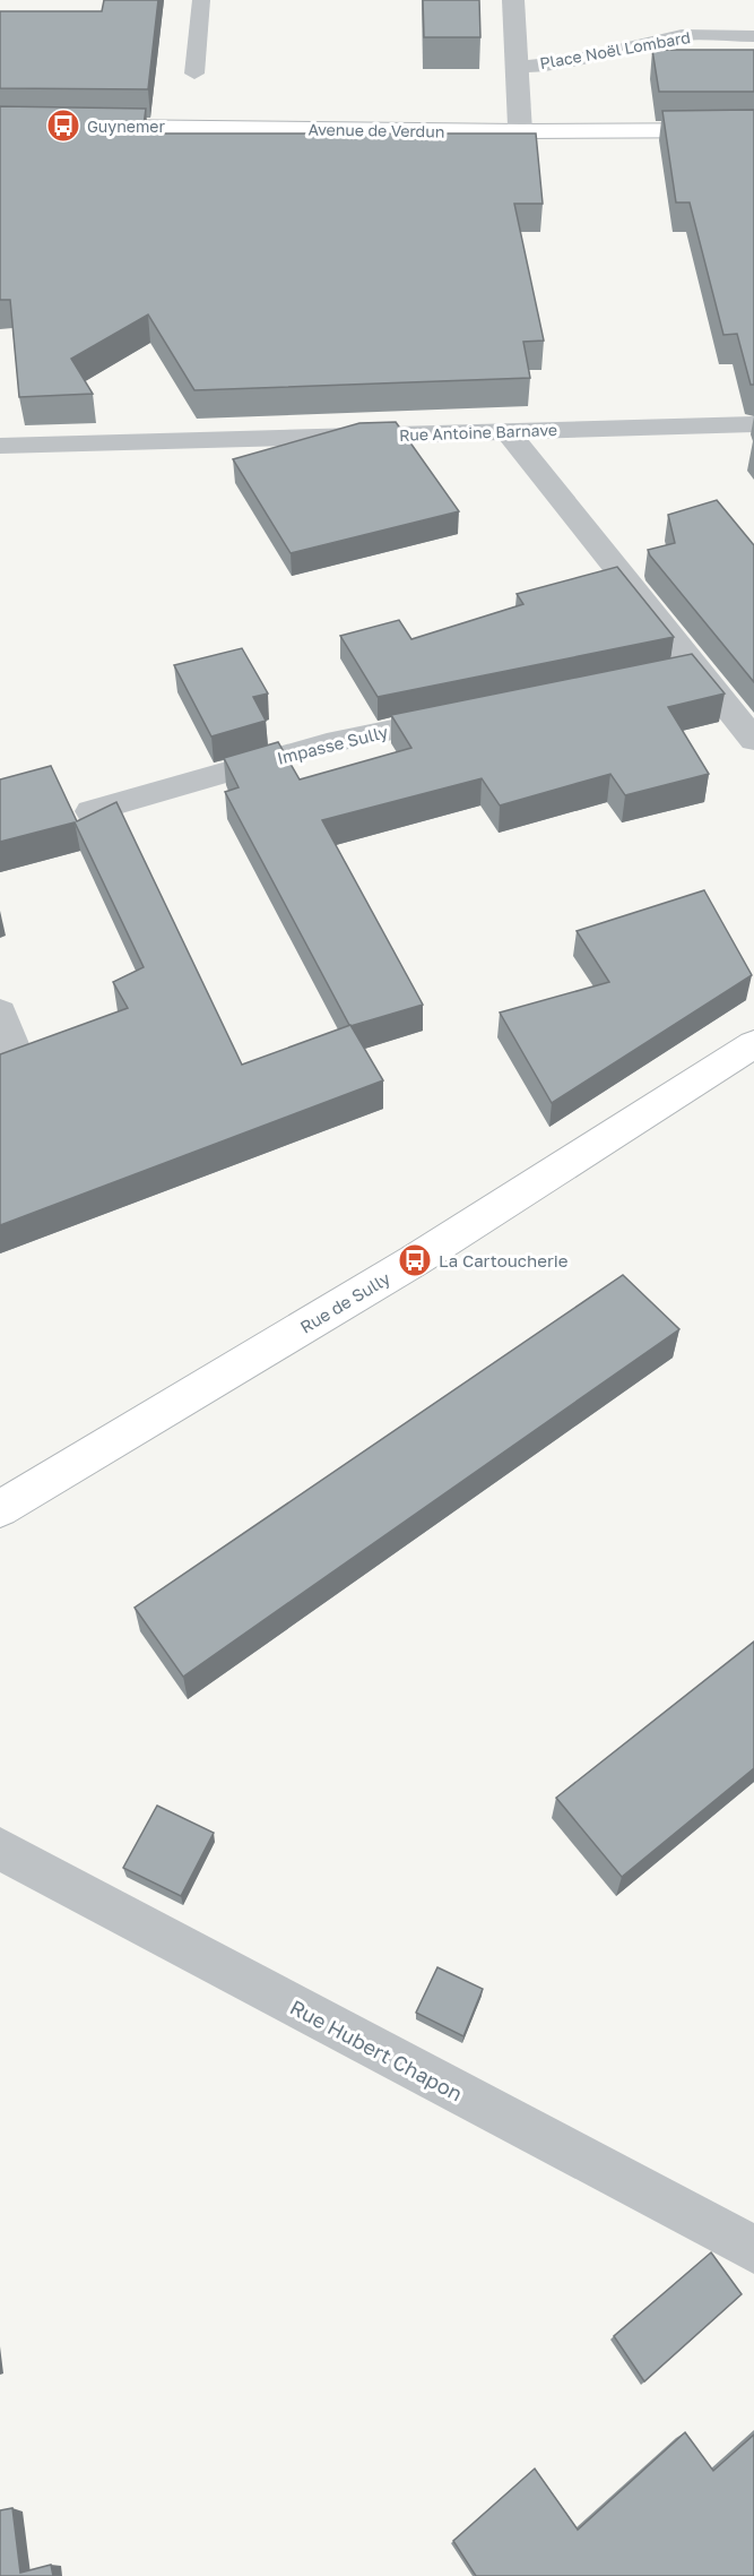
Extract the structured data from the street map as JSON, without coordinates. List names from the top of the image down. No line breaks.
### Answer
{"streets":{"main road":["Avenue de Verdun","Rue de Sully"],"street":["Rue Antoine Barnave","Impasse Sully","Rue Hubert Chapon"],"lane":["Place Noël Lombard"]},"places":{"bus stop":["Guynemer","La Cartoucherie"]}}
